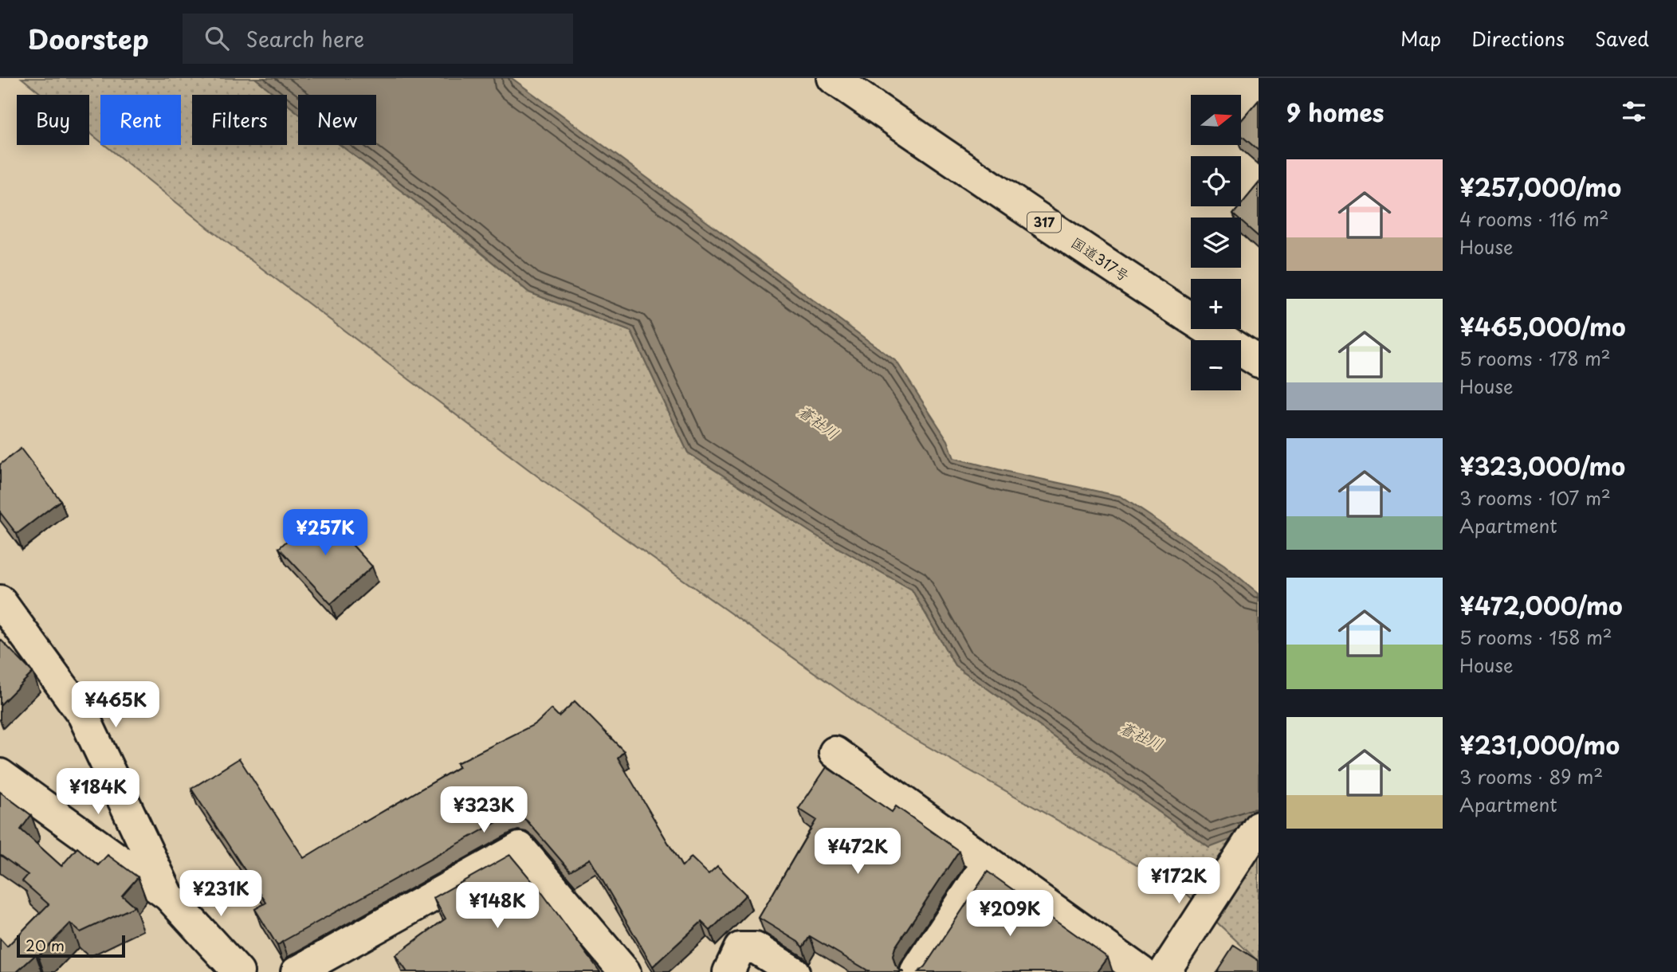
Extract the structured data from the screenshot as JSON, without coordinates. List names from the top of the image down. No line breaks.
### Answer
{"streets":{"main road":["317","国道317号"]},"water":["蒼社川"],"scale_bar":"20 m","north":"right","page":{"header":"Doorstep","search":"Search here","nav":["Map","Directions","Saved"],"heading":"9 homes","map_buttons":["+","−"],"chip":["Buy","Rent","Filters","New"],"list":[{"name":"¥257,000/mo","note":"4 rooms · 116 m² · House"},{"name":"¥465,000/mo","note":"5 rooms · 178 m² · House"},{"name":"¥323,000/mo","note":"3 rooms · 107 m² · Apartment"},{"name":"¥472,000/mo","note":"5 rooms · 158 m² · House"},{"name":"¥231,000/mo","note":"3 rooms · 89 m² · Apartment"}],"price":["¥257K","¥465K","¥184K","¥323K","¥472K","¥172K","¥231K","¥148K","¥209K"],"scale":"20 m"}}
